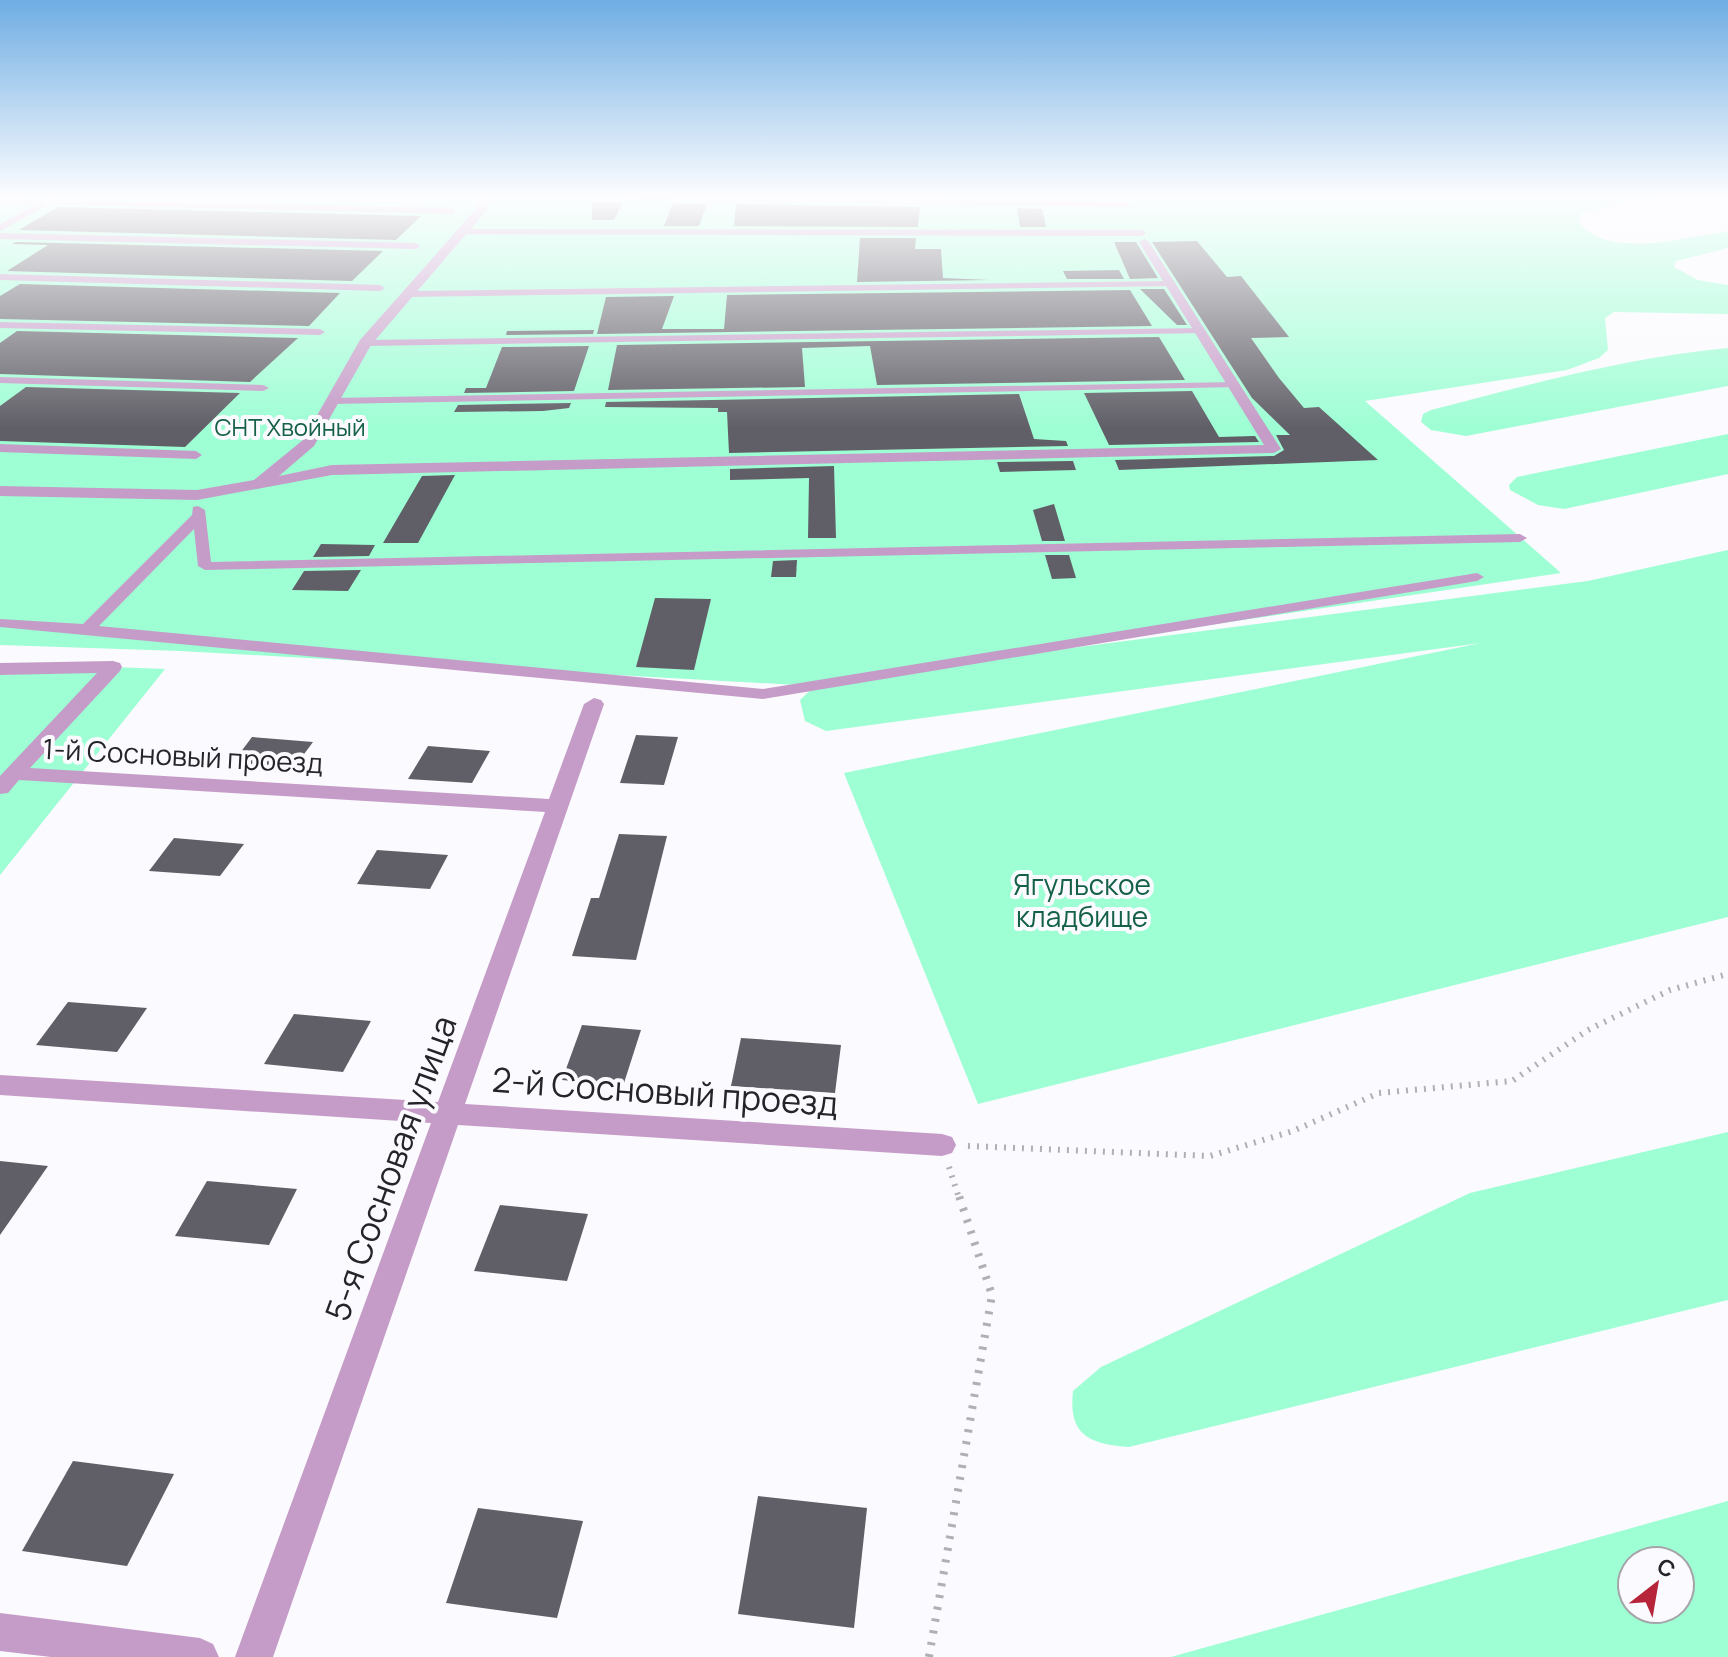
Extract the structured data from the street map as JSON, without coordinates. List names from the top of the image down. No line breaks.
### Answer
{"streets":{"street":["1-й Сосновый проезд","2-й Сосновый проезд","5-я Сосновая улица"]},"crossings":[["1-й Сосновый проезд","5-я Сосновая улица"],["2-й Сосновый проезд","5-я Сосновая улица"]],"parks":["СНТ Хвойный","Ягульское кладбище"],"north":"top right"}
